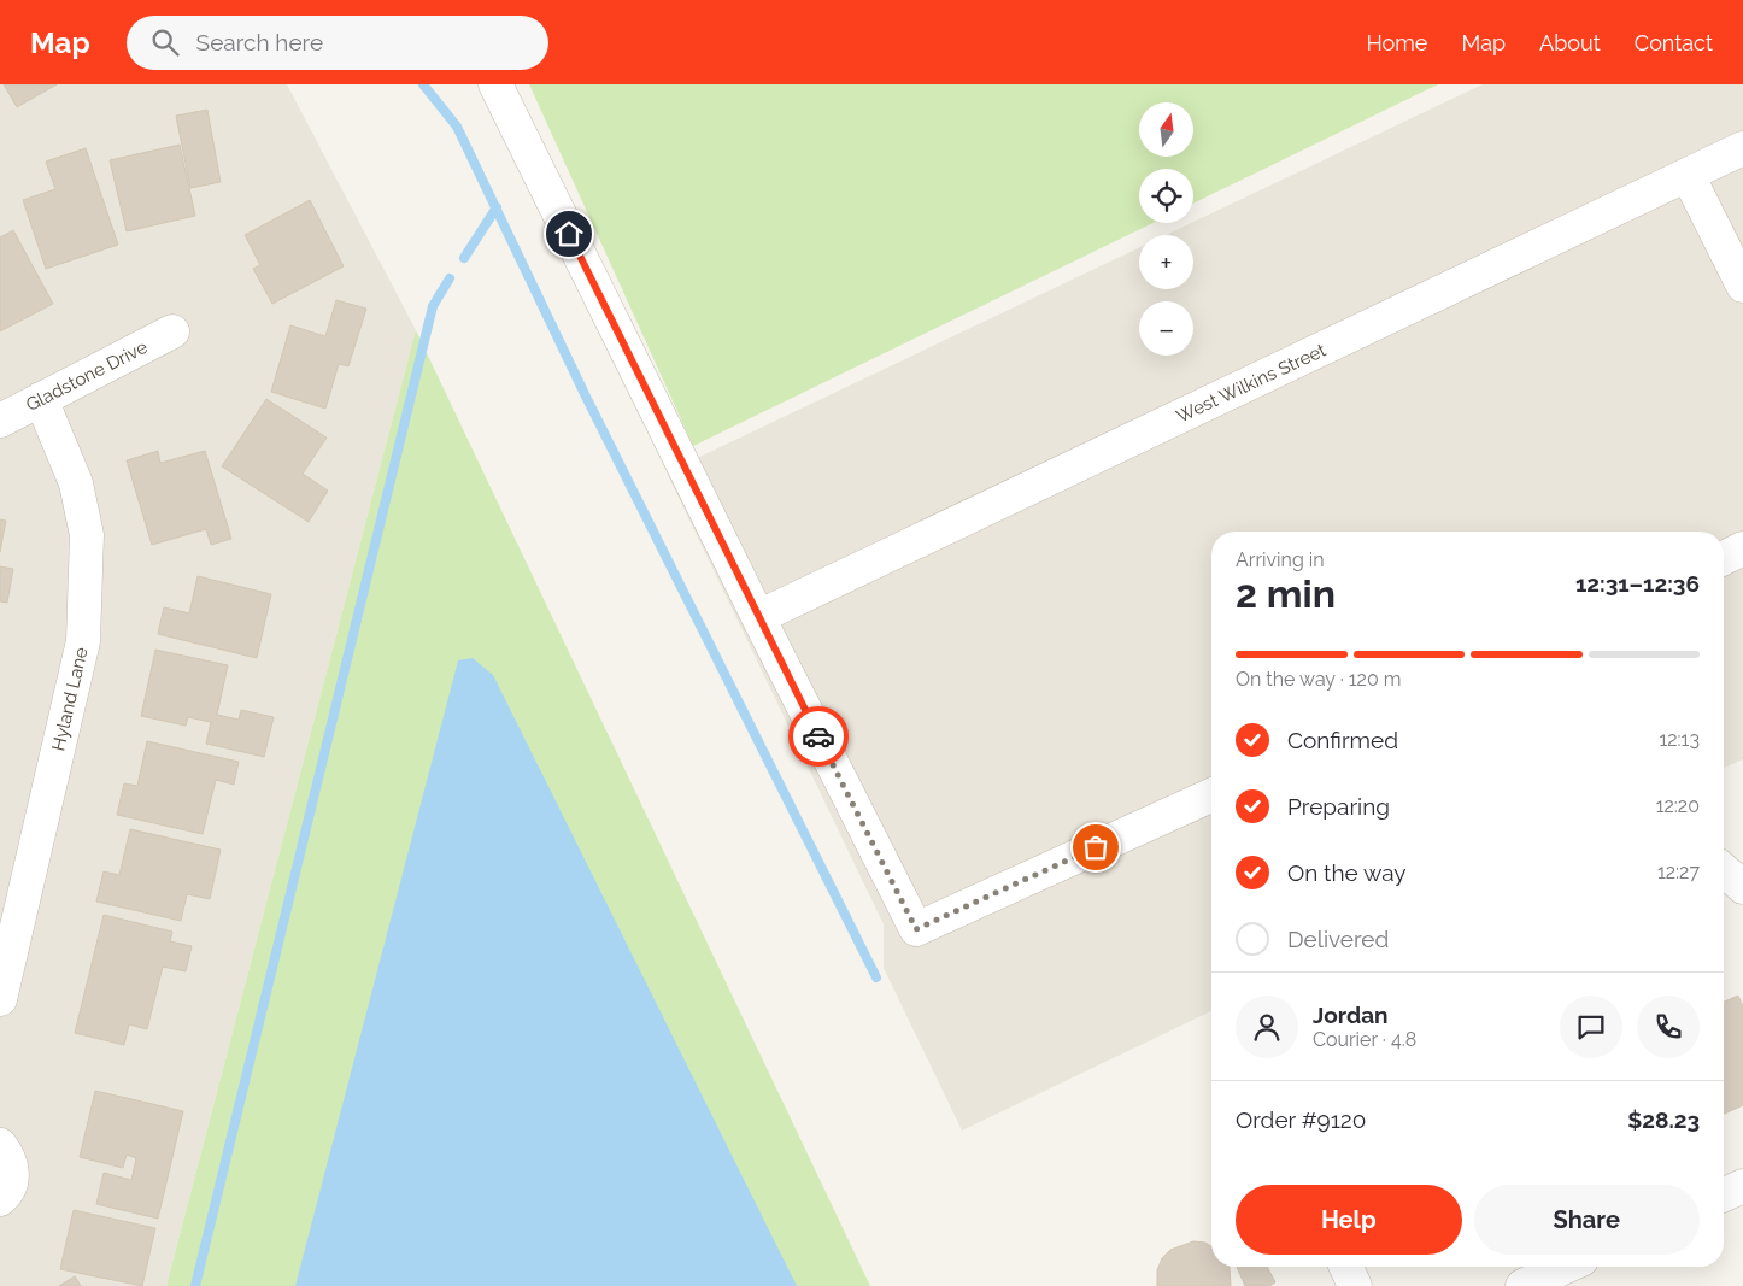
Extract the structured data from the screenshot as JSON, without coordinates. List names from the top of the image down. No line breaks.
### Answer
{"streets":{"street":["Gladstone Drive","West Wilkins Street","Hyland Lane"]},"crossings":[["Gladstone Drive","Hyland Lane"]],"north":"top","page":{"header":"Map","search":"Search here","nav":["Home","Map","About","Contact"],"map_buttons":["+","−"],"heading":["2 min","Arriving in","12:31–12:36"],"panel":["Jordan","Courier · 4.8","Order #9120","$28.23"],"bar":"On the way · 120 m","list":[["Confirmed","12:13"],["Preparing","12:20"],["On the way","12:27"],"Delivered"],"buttons":["Help","Share"]}}
